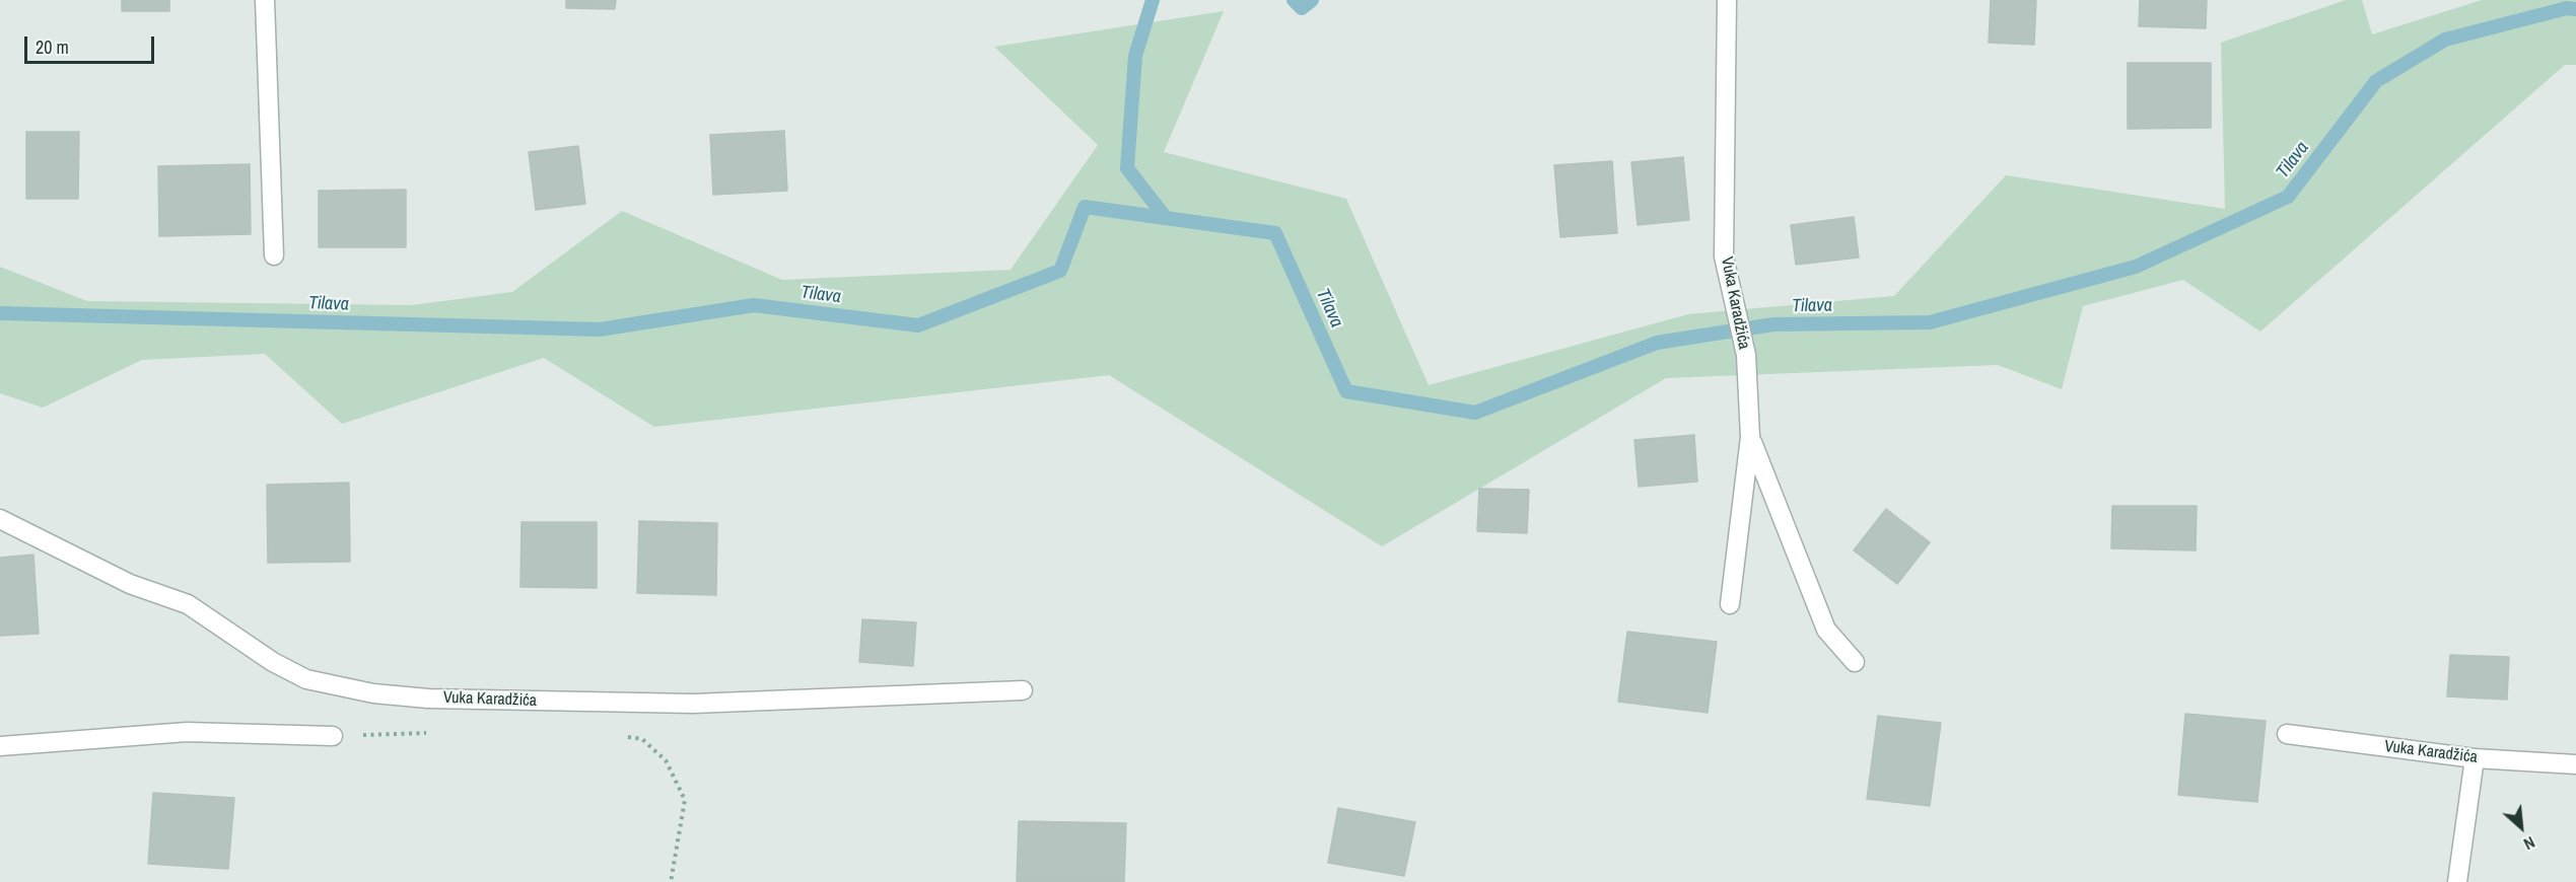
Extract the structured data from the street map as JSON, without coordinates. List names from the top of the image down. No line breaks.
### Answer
{"streets":{"street":["Vuka Karadžića"]},"water":["Tilava"],"scale_bar":"20 m","north":"bottom right"}
